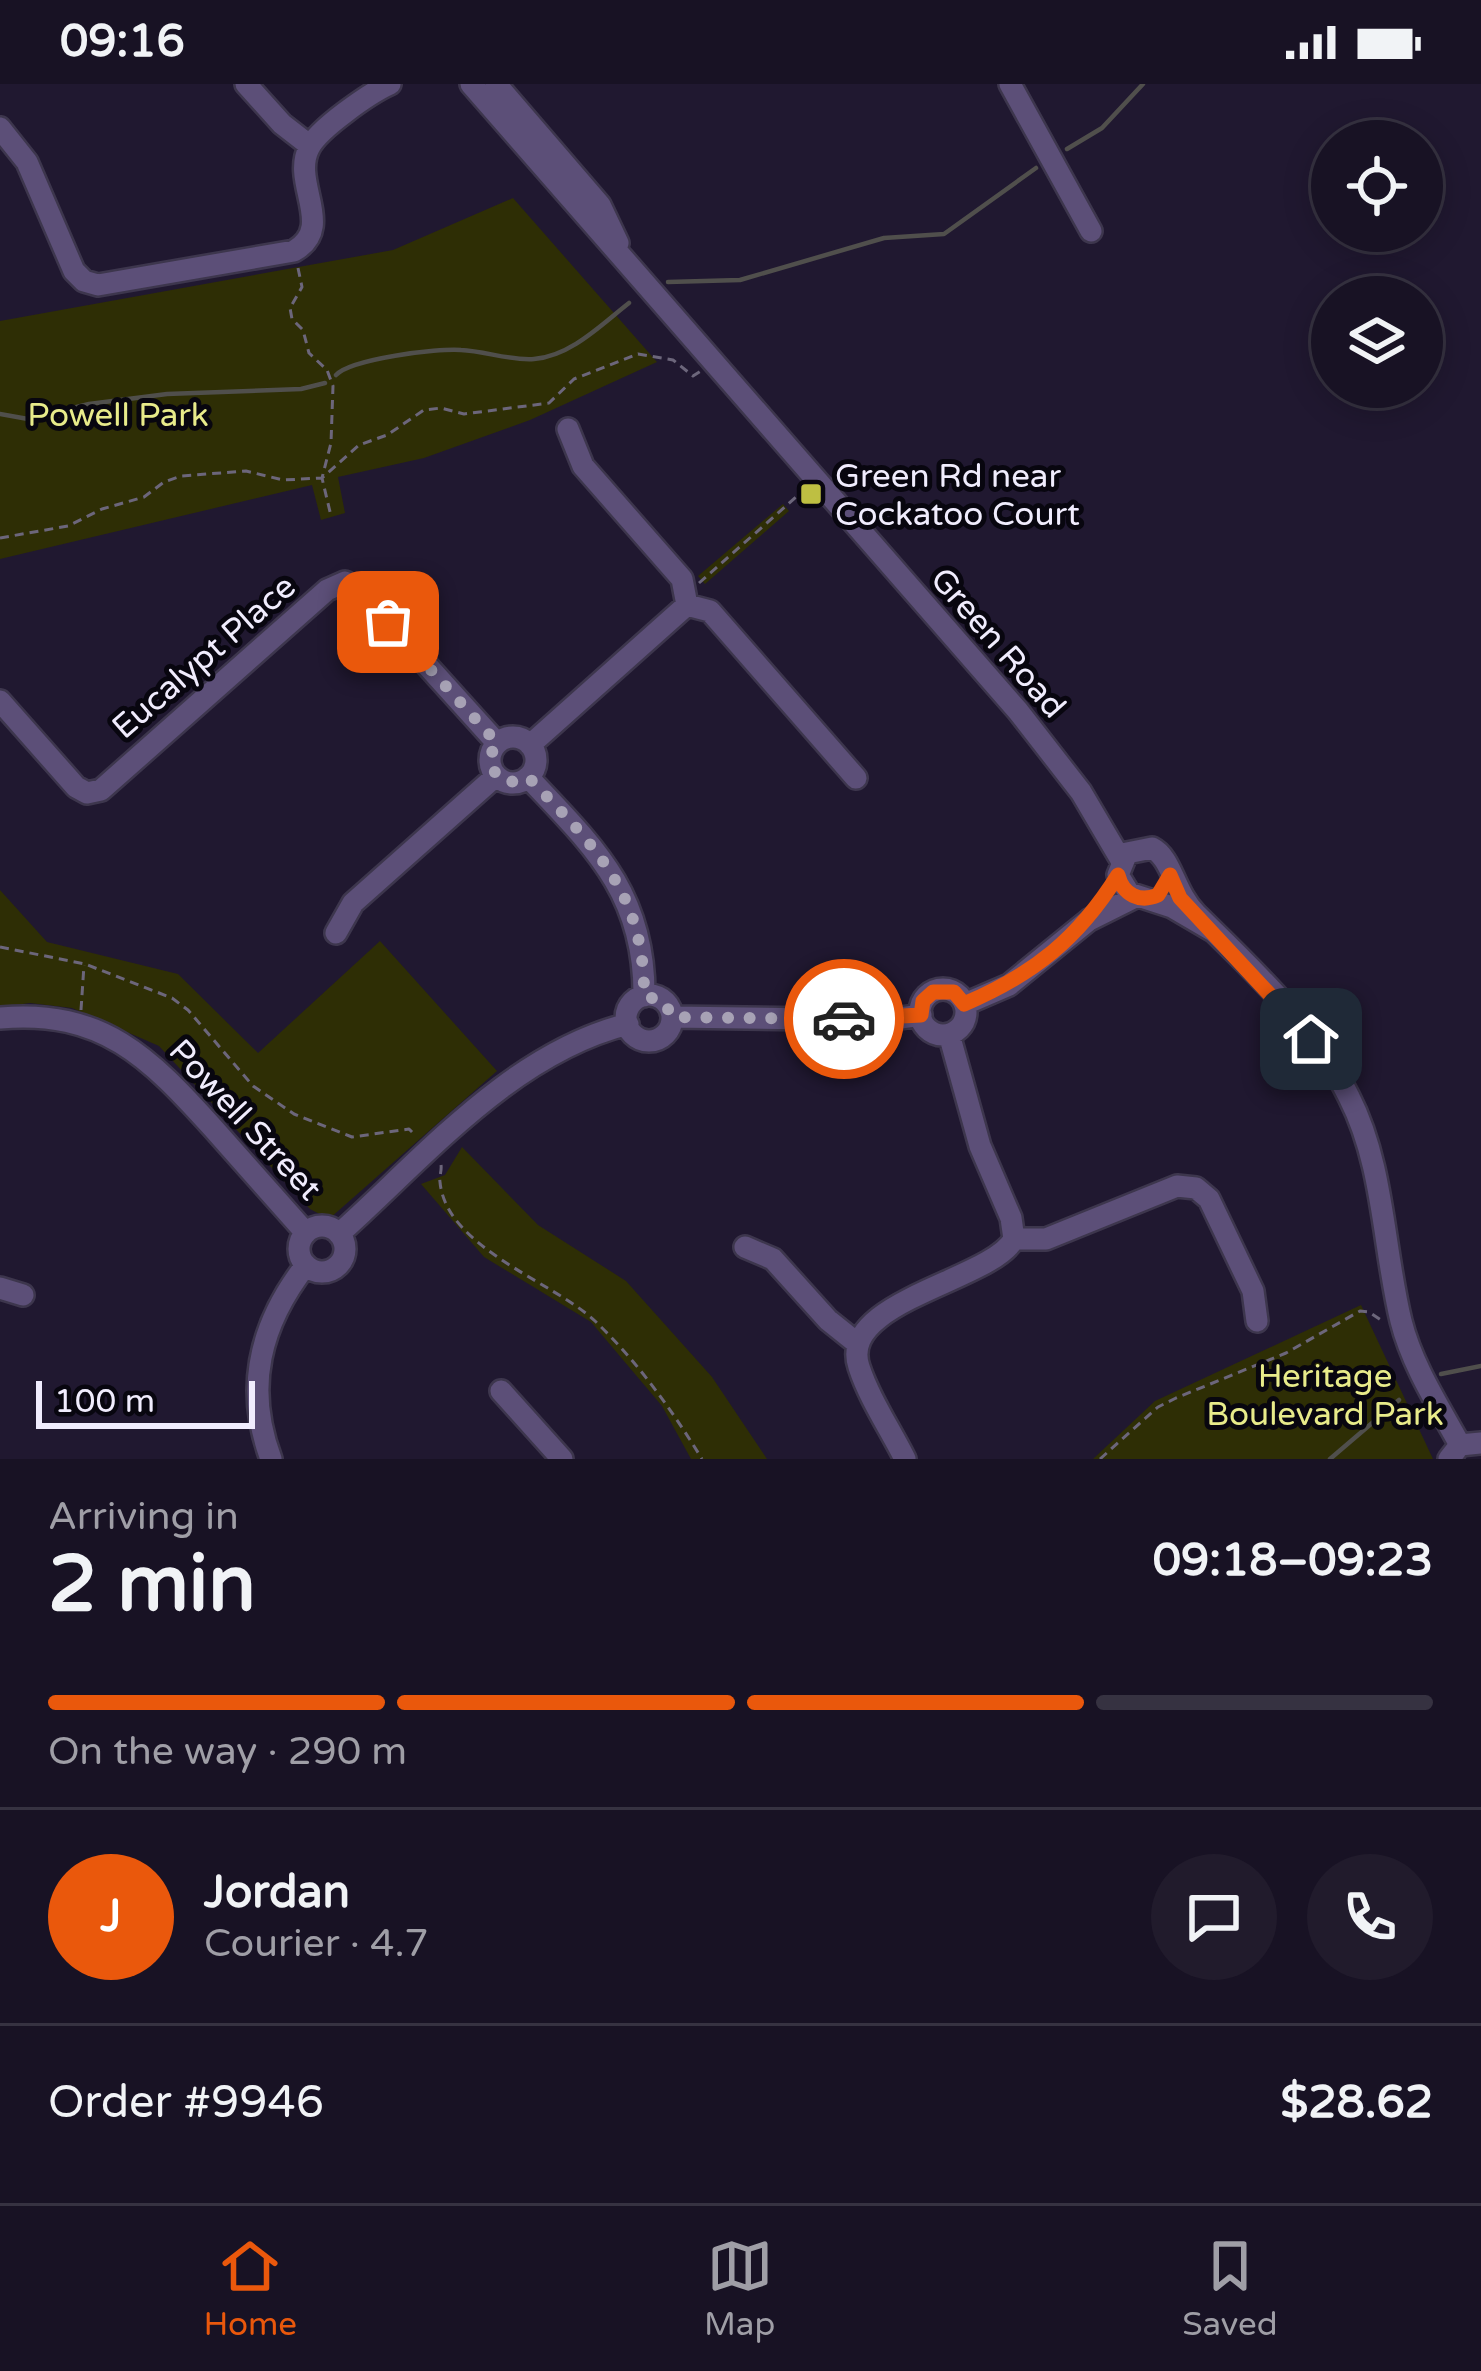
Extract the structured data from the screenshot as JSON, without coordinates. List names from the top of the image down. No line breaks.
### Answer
{"streets":{"street":["Green Road","Eucalypt Place","Powell Street"]},"parks":["Powell Park","Heritage Boulevard Park"],"places":{"transit":["Green Rd near Cockatoo Court"]},"scale_bar":"100 m","page":{"status":"09:16","scale":"100 m","heading":["2 min","Arriving in","09:18–09:23"],"panel":["Jordan","Courier · 4.7","Order #9946","$28.62"],"bar":"On the way · 290 m","round":"J","tabs":["Home","Map","Saved"]}}
